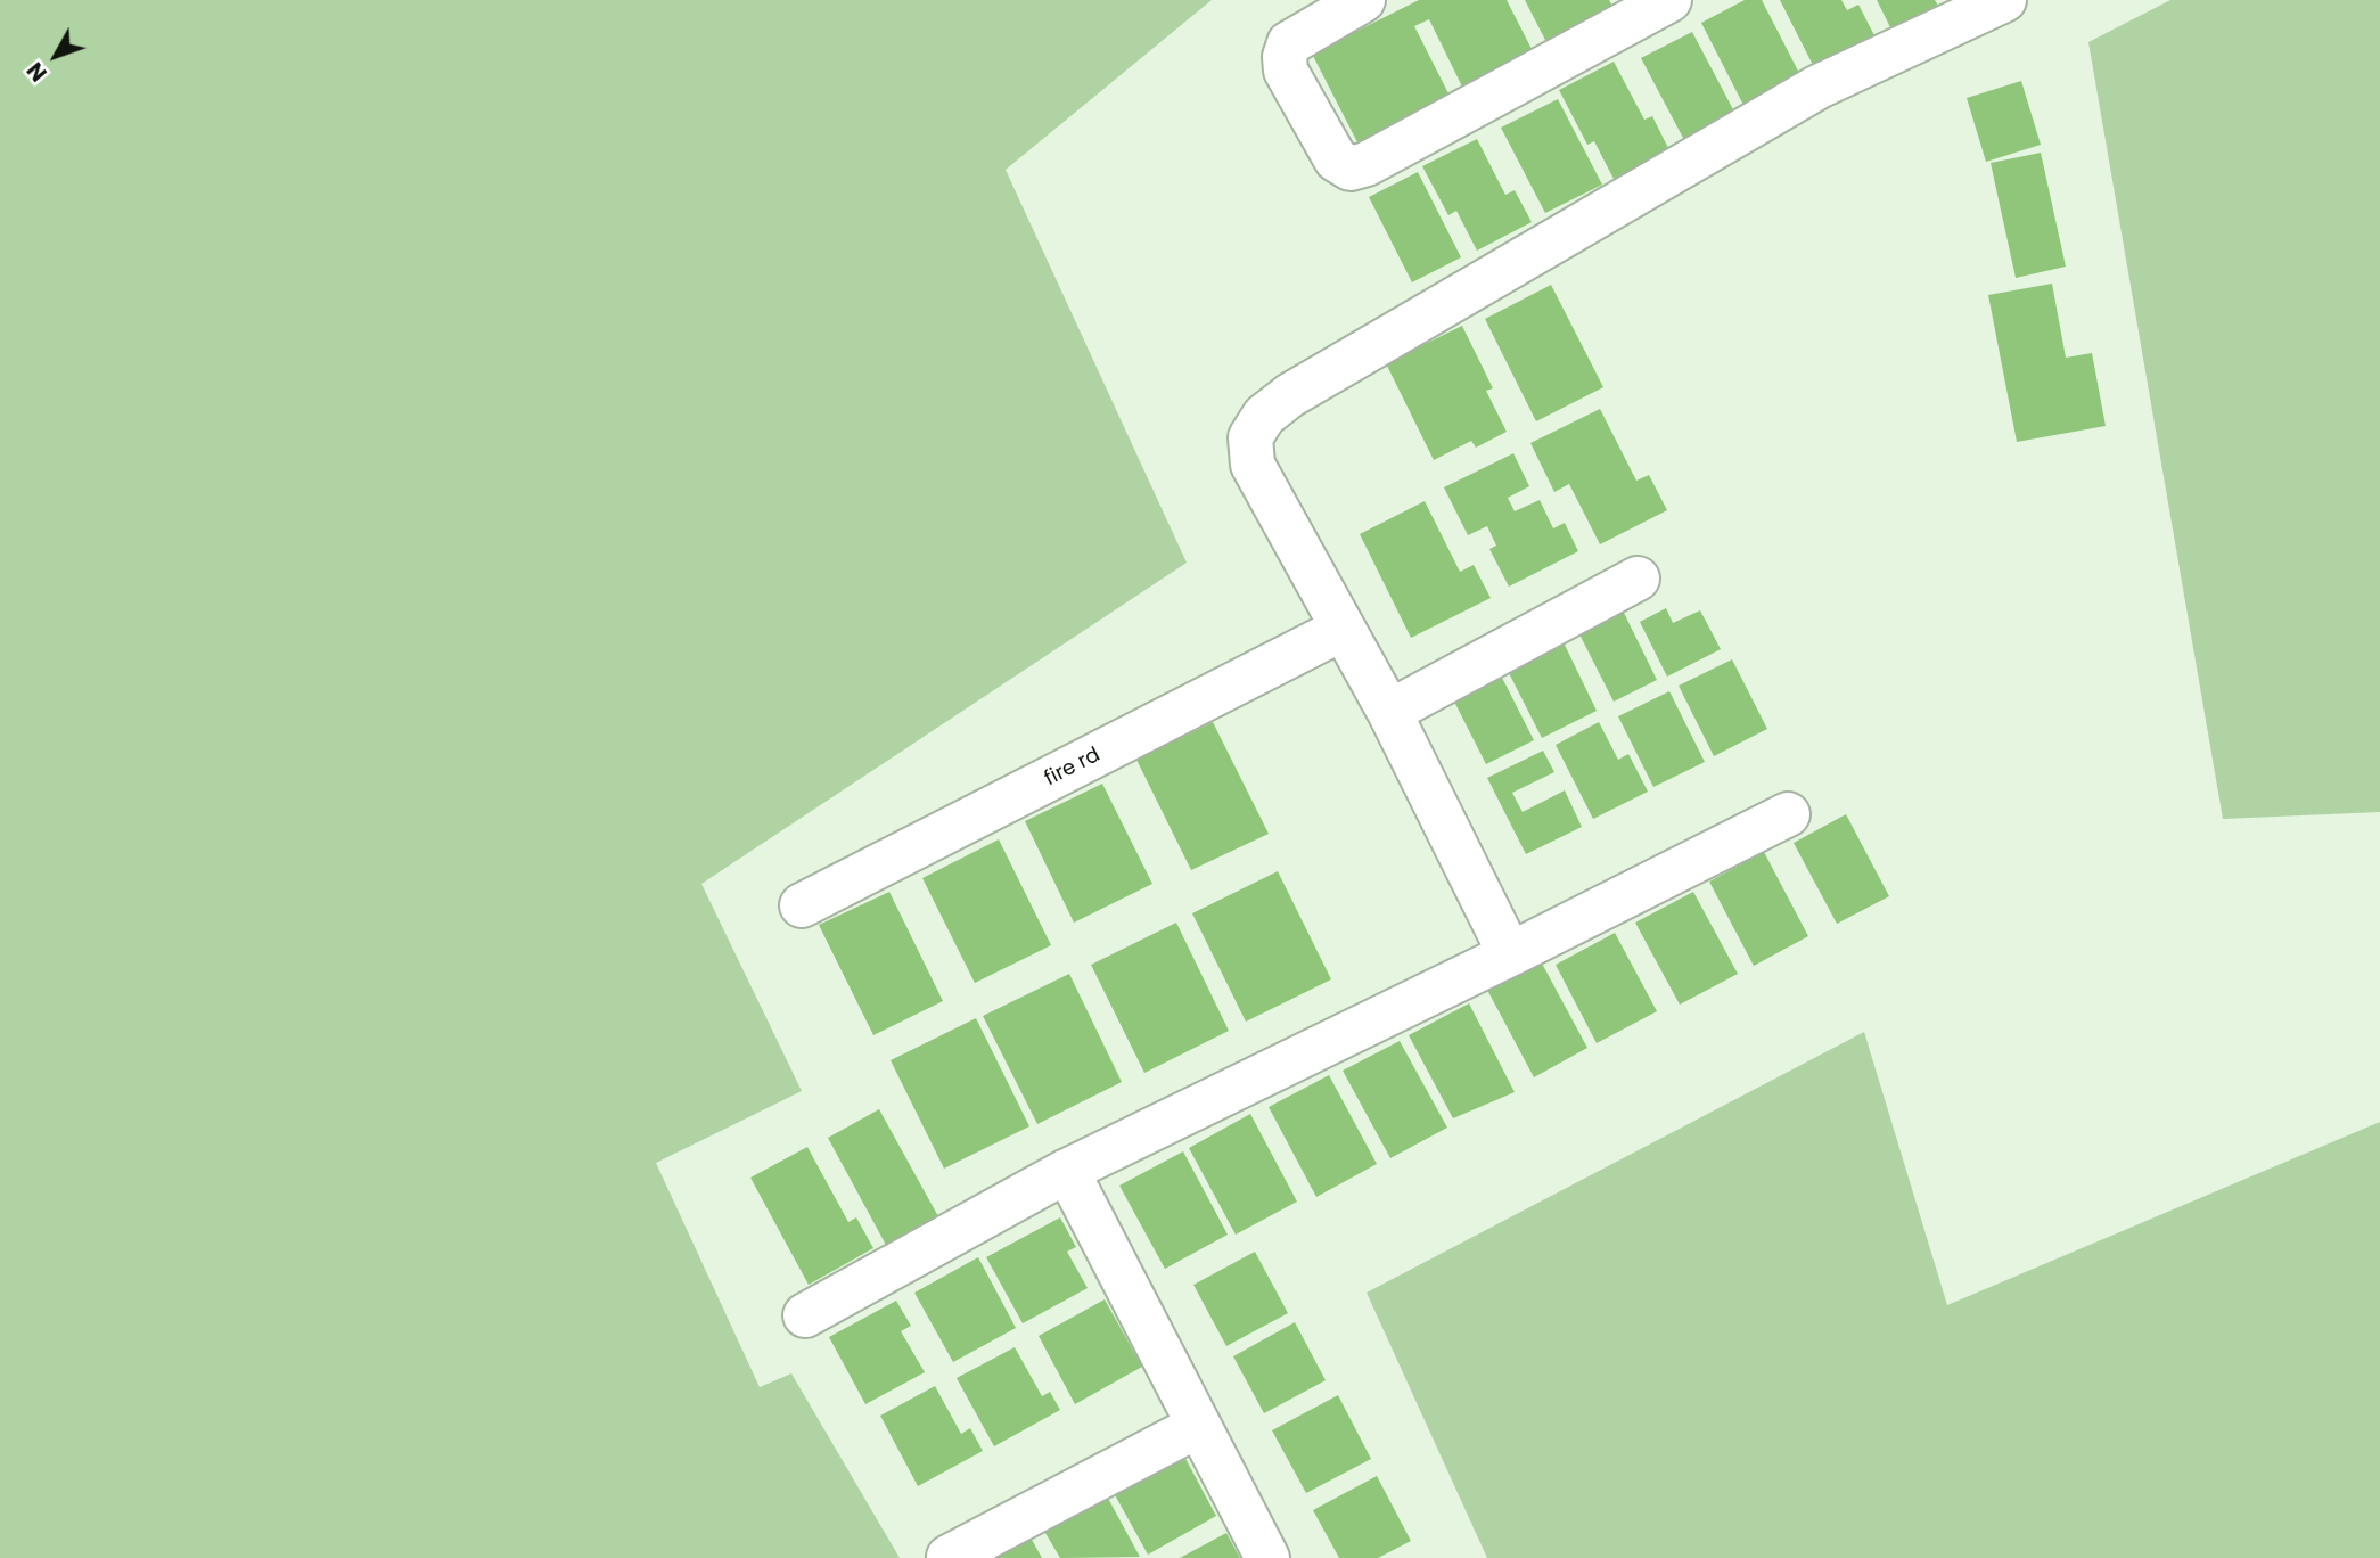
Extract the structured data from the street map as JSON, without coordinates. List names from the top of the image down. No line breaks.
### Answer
{"streets":{"street":["fire rd"]},"north":"bottom left"}
